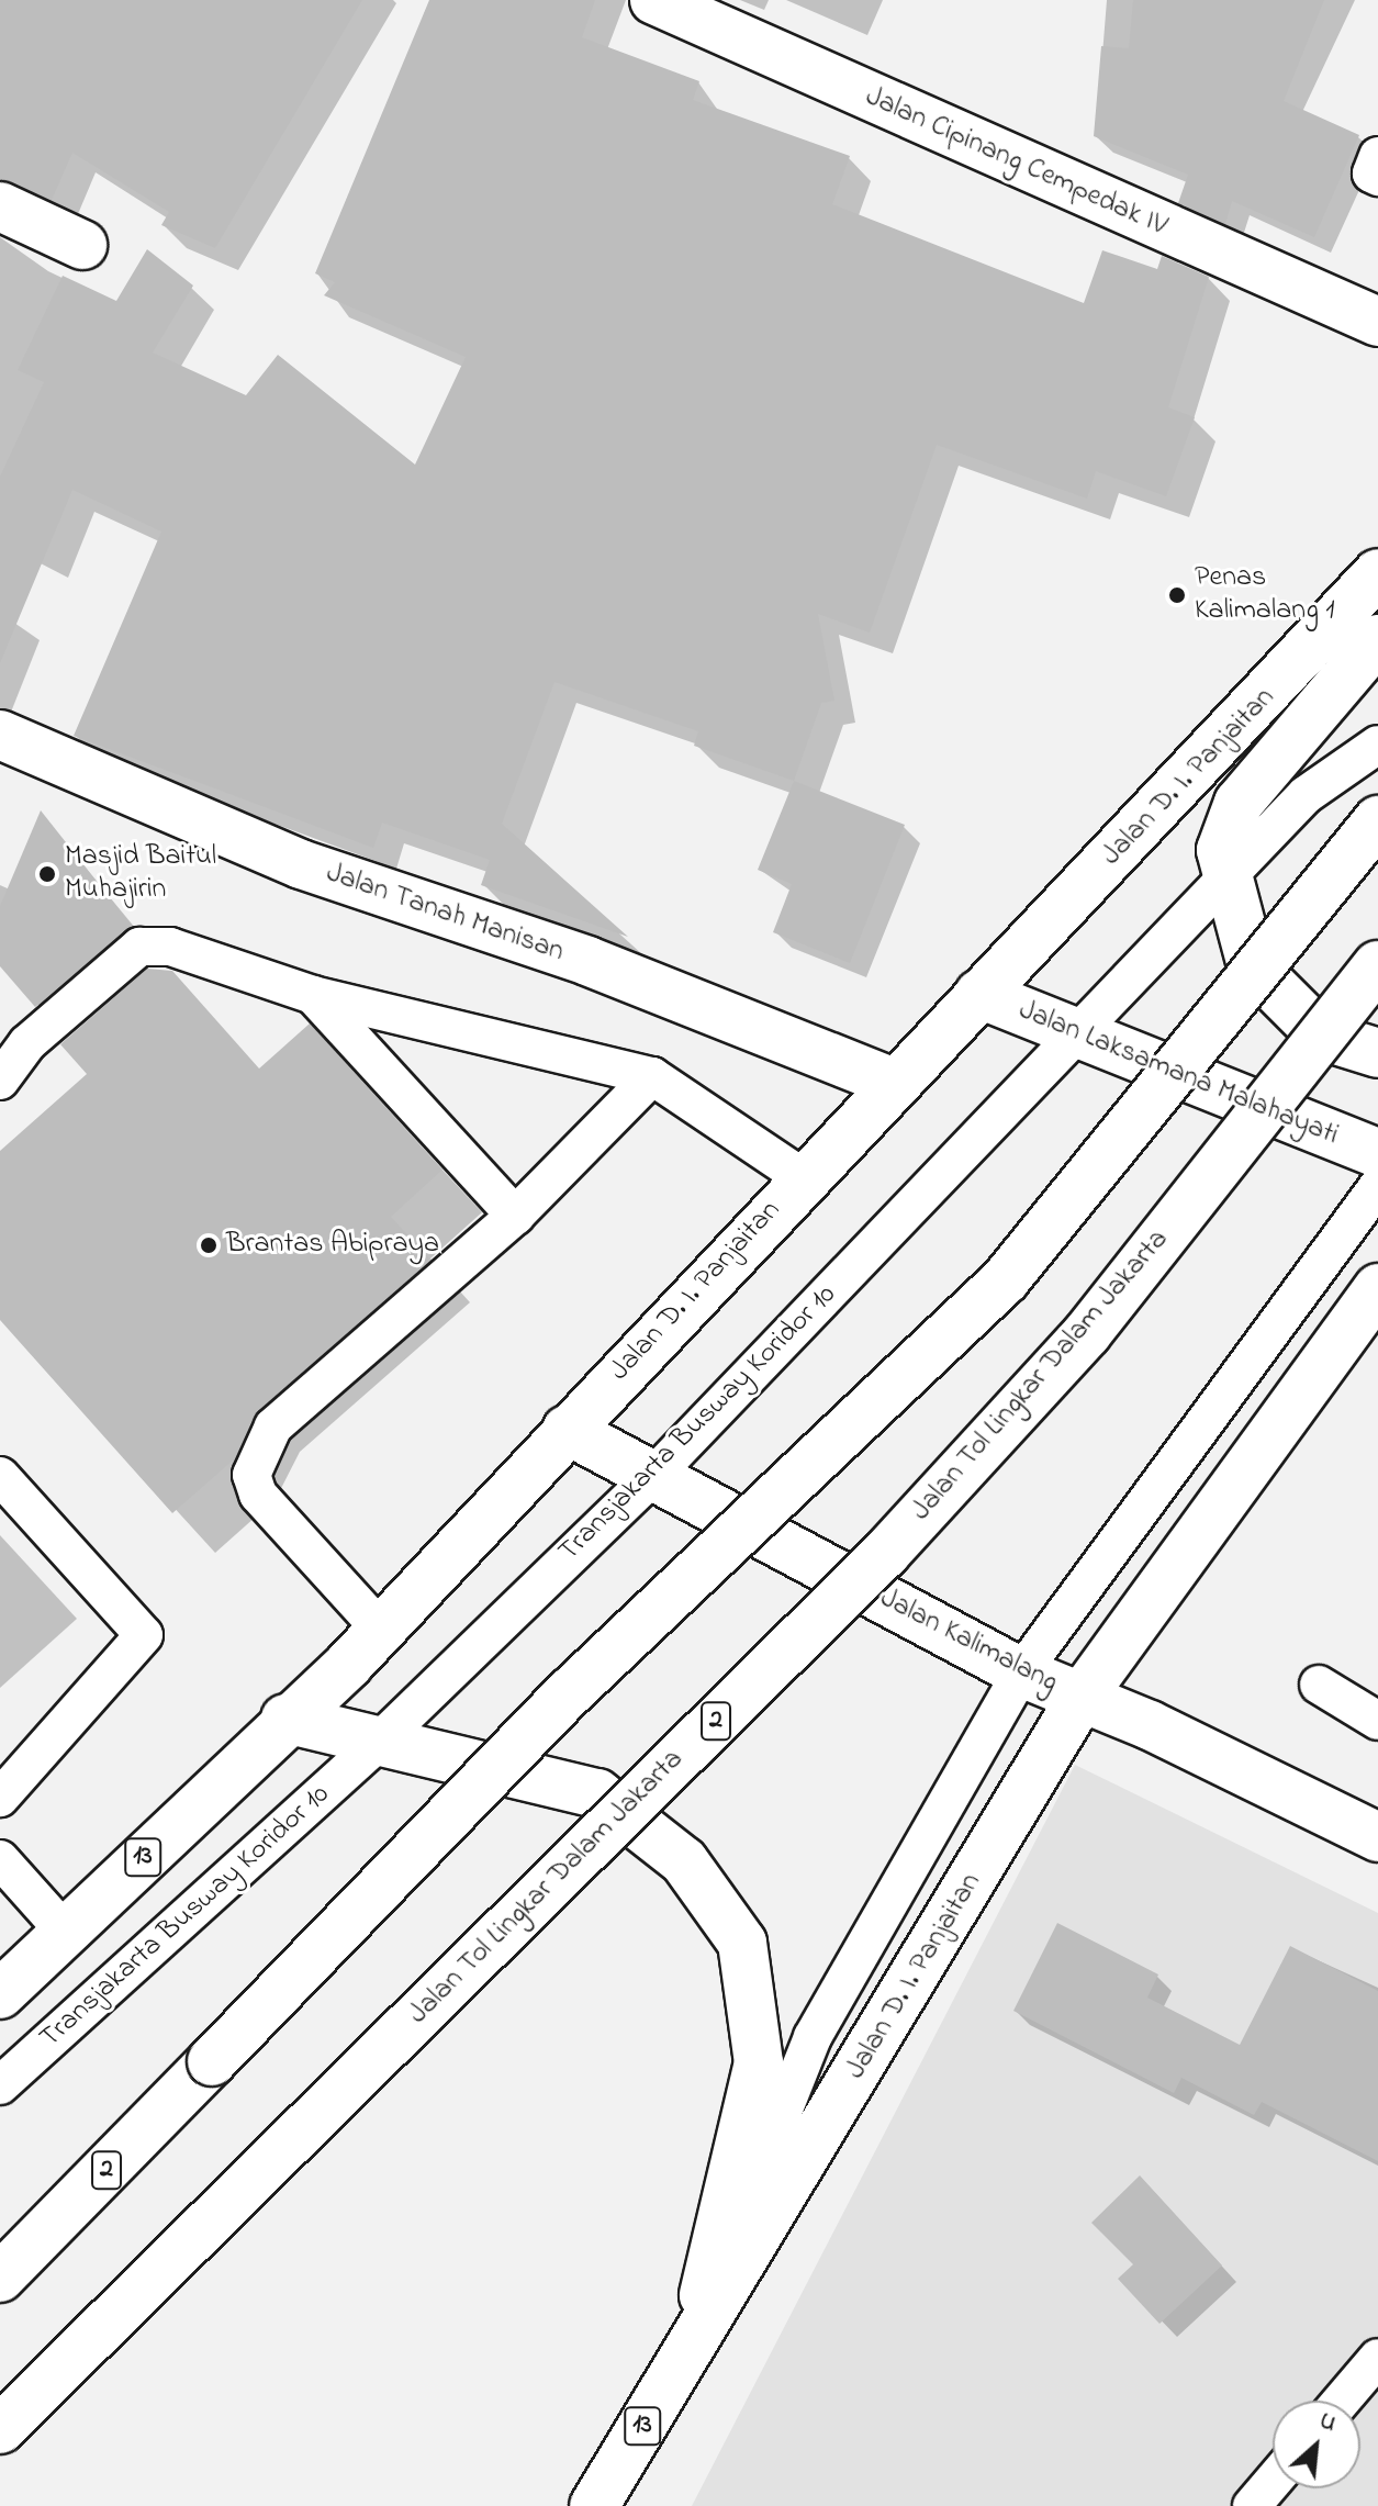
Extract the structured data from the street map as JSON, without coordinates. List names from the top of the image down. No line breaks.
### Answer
{"streets":{"main road":["Jalan Cipinang Cempedak IV","Jalan D. I. Panjaitan","Jalan Tanah Manisan","Jalan Laksamana Malahayati","Jalan Tol Lingkar Dalam Jakarta","Jalan Kalimalang","2","13"],"lane":["Transjakarta Busway Koridor 10"]},"crossings":[["Jalan D. I. Panjaitan","Jalan Tanah Manisan"],["Jalan D. I. Panjaitan","Jalan Laksamana Malahayati"],["Jalan D. I. Panjaitan","Jalan Kalimalang"],["Jalan Laksamana Malahayati","Transjakarta Busway Koridor 10"],["Transjakarta Busway Koridor 10","Jalan Kalimalang"]],"places":["Penas Kalimalang 1","Masjid Baitul Muhajirin","Brantas Abipraya"],"north":"top right"}
